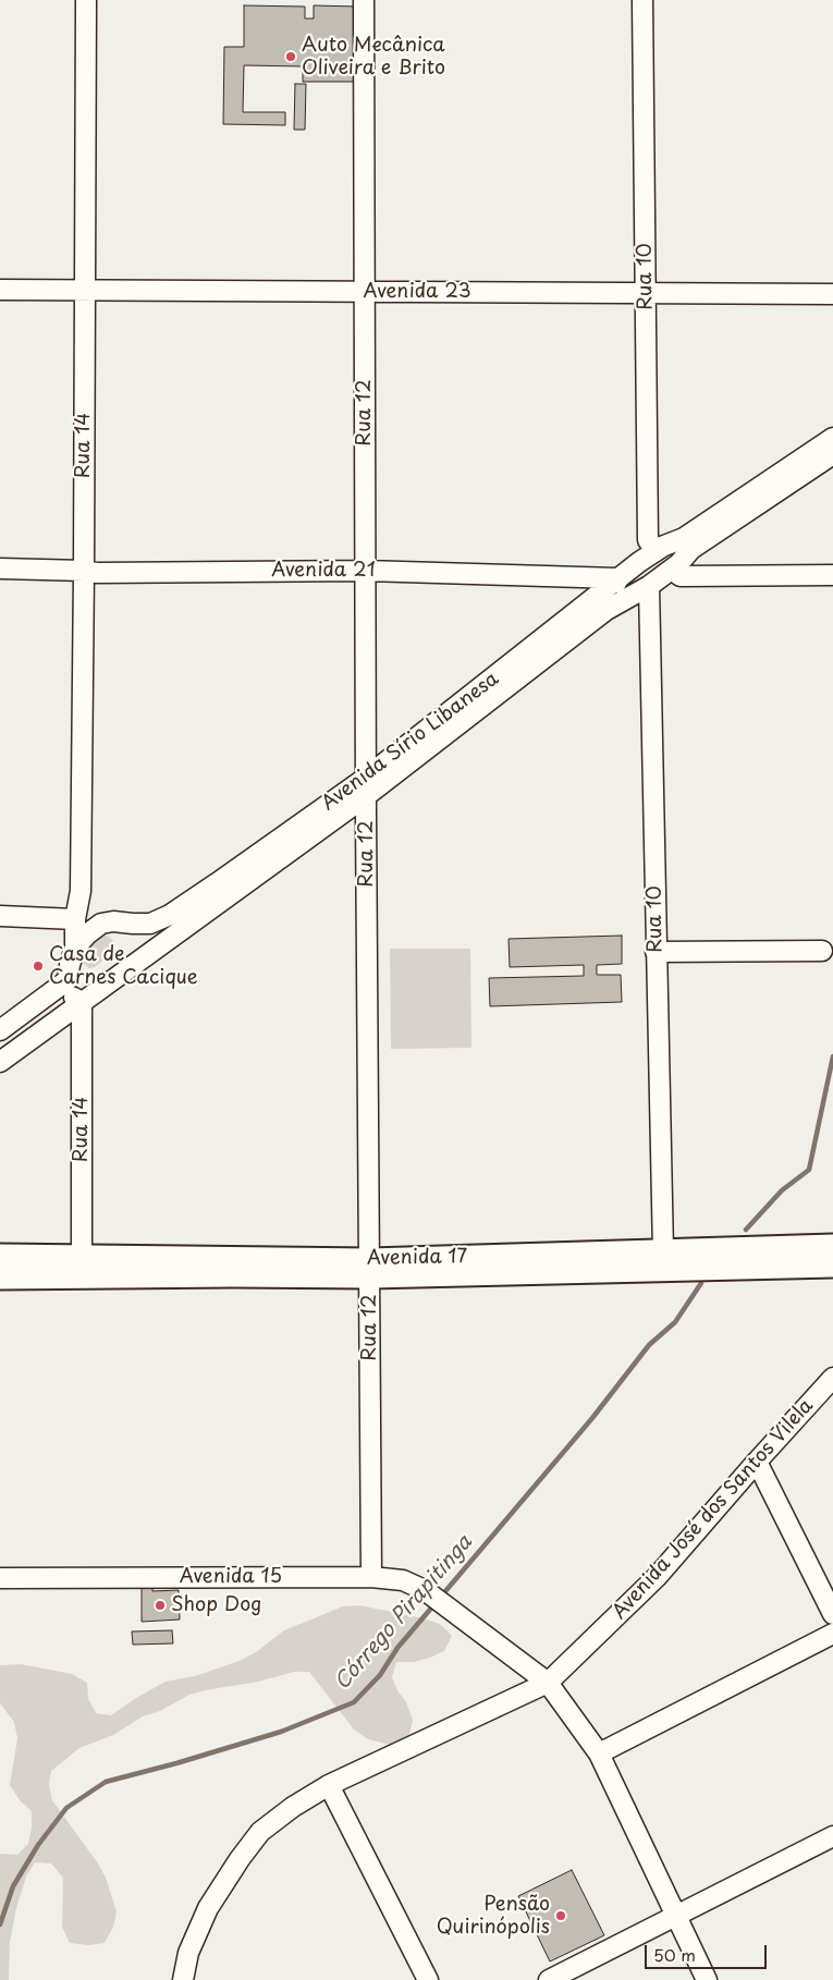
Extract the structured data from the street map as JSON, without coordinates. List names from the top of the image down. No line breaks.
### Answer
{"streets":{"main road":["Avenida 17"],"street":["Rua 10","Avenida 23","Rua 12","Rua 14","Avenida 21","Avenida Sírio Libanesa","Avenida José dos Santos Vilela","Avenida 15"]},"crossings":[["Rua 10","Avenida 23"],["Rua 10","Avenida Sírio Libanesa"],["Rua 10","Avenida 17"],["Avenida 23","Rua 12"],["Avenida 23","Rua 14"],["Rua 12","Avenida 21"],["Rua 12","Avenida Sírio Libanesa"],["Rua 12","Avenida 17"],["Rua 12","Avenida 15"],["Rua 14","Avenida 21"],["Rua 14","Avenida Sírio Libanesa"],["Rua 14","Avenida 17"],["Avenida 21","Avenida Sírio Libanesa"],["Avenida José dos Santos Vilela","Avenida 15"]],"water":["Córrego Pirapitinga"],"places":["Auto Mecânica Oliveira e Brito","Casa de Carnes Cacique","Shop Dog","Pensão Quirinópolis"],"scale_bar":"50 m"}
